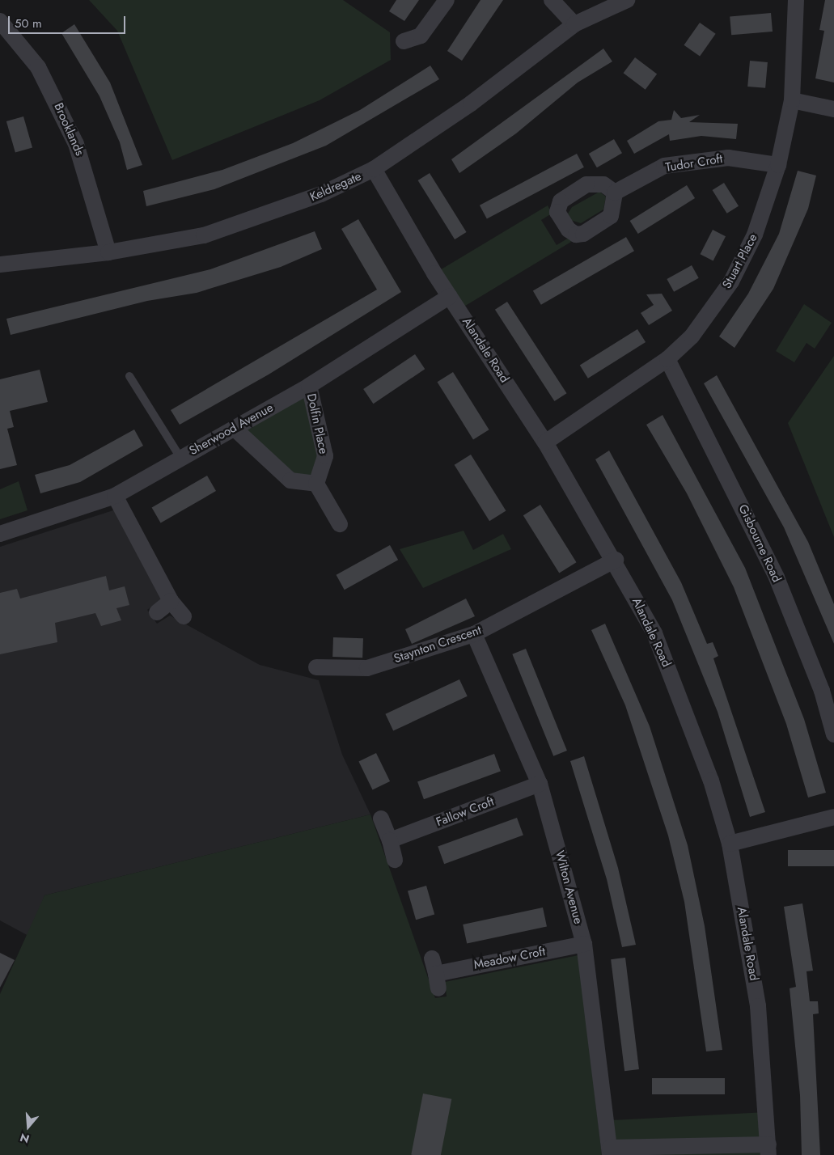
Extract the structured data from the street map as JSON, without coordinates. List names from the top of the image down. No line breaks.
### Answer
{"streets":{"street":["Brooklands","Tudor Croft","Keldregate","Stuart Place","Alandale Road","Dolfin Place","Sherwood Avenue","Gisbourne Road","Staynton Crescent","Fallow Croft","Wilton Avenue","Meadow Croft"]},"crossings":[["Brooklands","Keldregate"],["Tudor Croft","Stuart Place"],["Keldregate","Alandale Road"],["Stuart Place","Alandale Road"],["Stuart Place","Gisbourne Road"],["Alandale Road","Sherwood Avenue"],["Alandale Road","Staynton Crescent"],["Dolfin Place","Sherwood Avenue"],["Staynton Crescent","Wilton Avenue"],["Fallow Croft","Wilton Avenue"],["Wilton Avenue","Meadow Croft"]],"scale_bar":"50 m","north":"bottom"}
